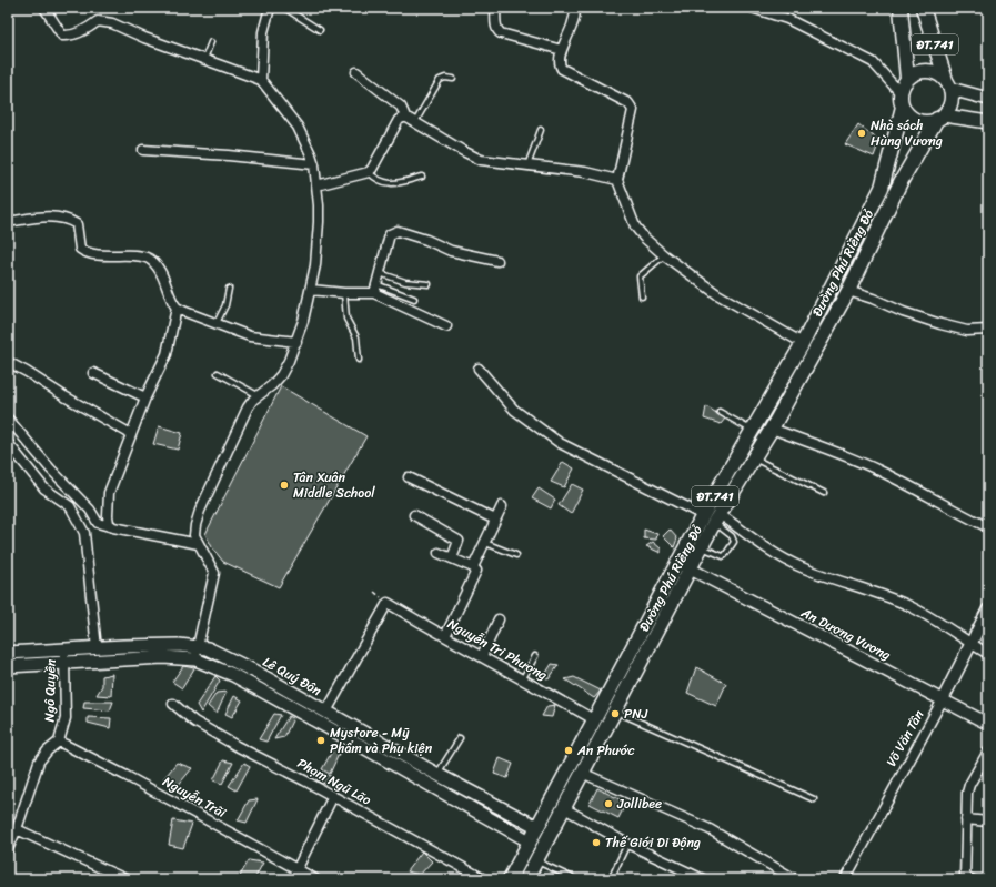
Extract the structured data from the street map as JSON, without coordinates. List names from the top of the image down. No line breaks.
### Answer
{"streets":{"main road":["ĐT.741","Đường Phú Riềng Đỏ","Lê Quý Đôn"],"street":["An Dương Vương","Nguyễn Tri Phương","Ngô Quyền","Võ Văn Tần","Phạm Ngũ Lão","Nguyễn Trãi"]},"crossings":[["ĐT.741","Đường Phú Riềng Đỏ"],["Đường Phú Riềng Đỏ","An Dương Vương"],["Đường Phú Riềng Đỏ","Nguyễn Tri Phương"],["Đường Phú Riềng Đỏ","Lê Quý Đôn"],["An Dương Vương","Võ Văn Tần"],["Nguyễn Tri Phương","Lê Quý Đôn"],["Lê Quý Đôn","Ngô Quyền"],["Ngô Quyền","Nguyễn Trãi"]],"places":["Nhà sách Hùng Vương","Tân Xuân Middle School","PNJ","Mystore - Mỹ Phẩm và Phụ kiện","An Phước","Jollibee","Thế Giới Di Động"]}
